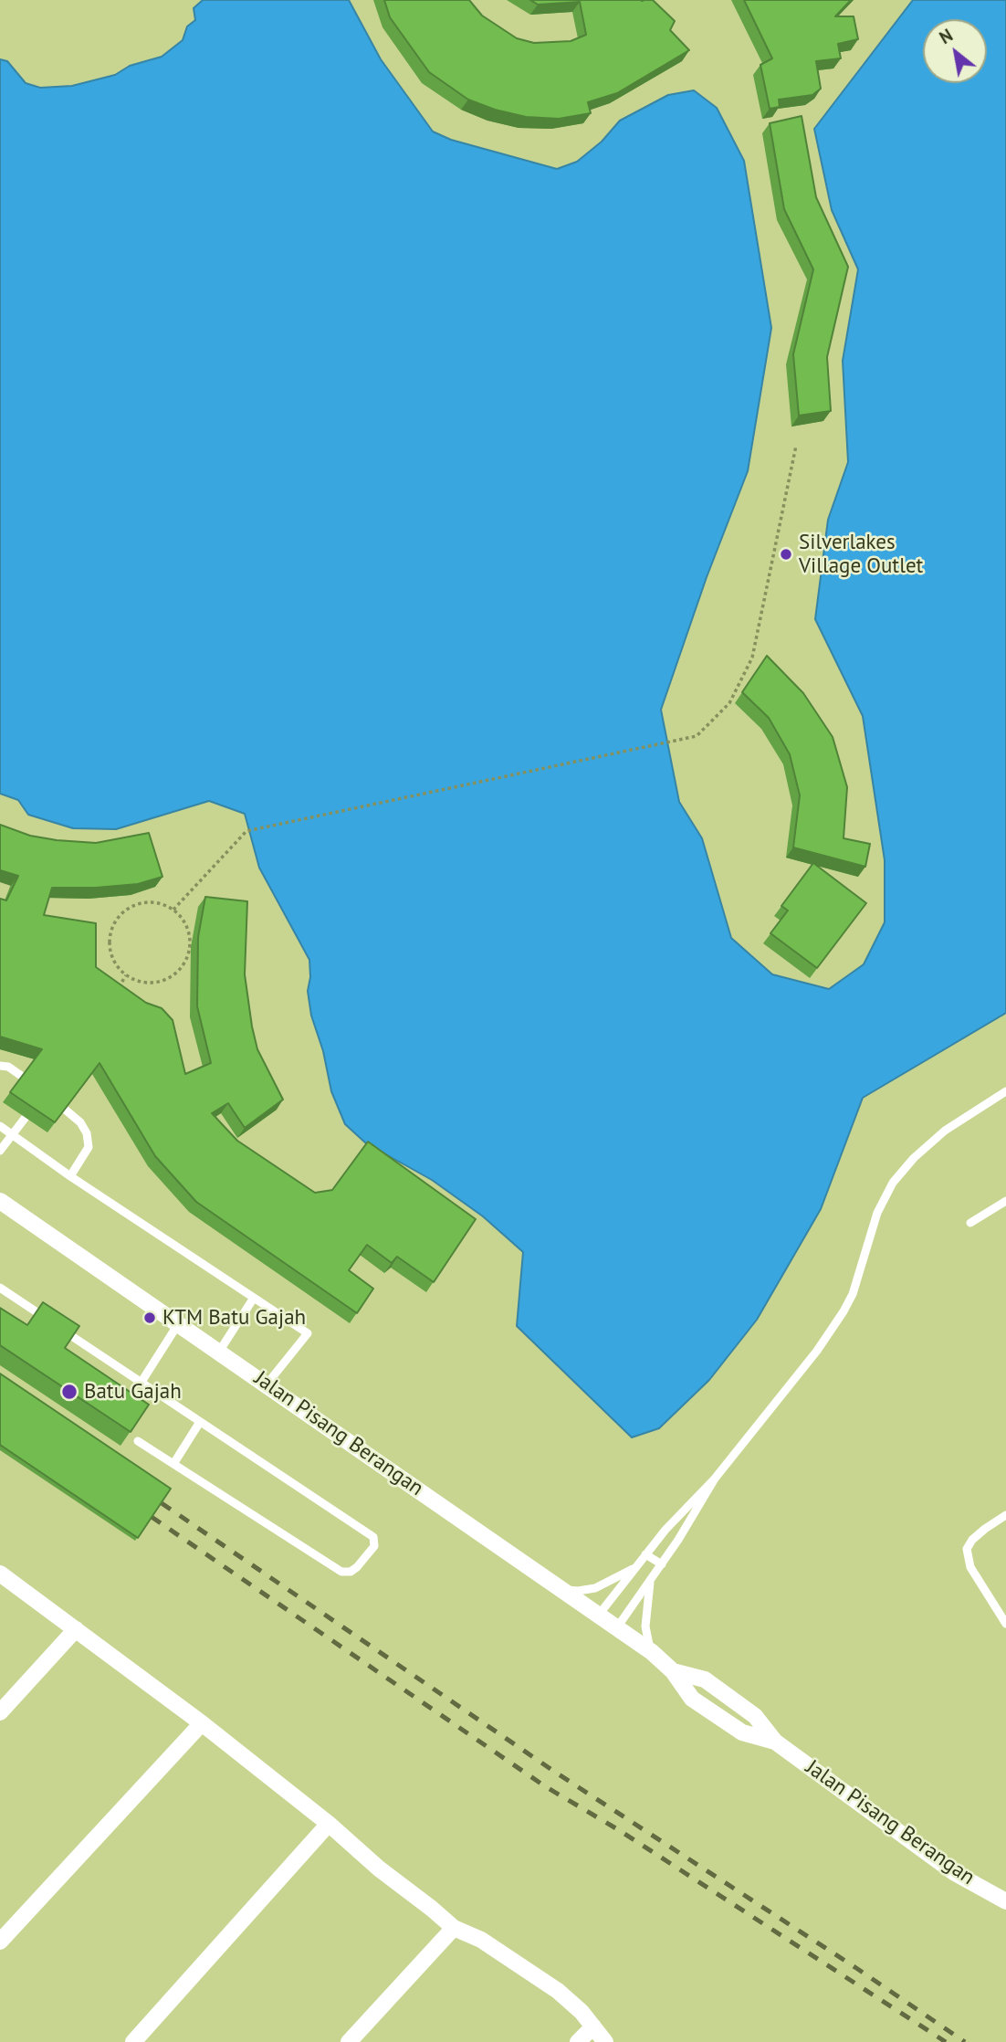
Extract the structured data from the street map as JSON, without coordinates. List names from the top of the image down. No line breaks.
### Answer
{"streets":{"street":["Jalan Pisang Berangan"]},"places":["Silverlakes Village Outlet","KTM Batu Gajah","Batu Gajah"],"north":"top left"}
